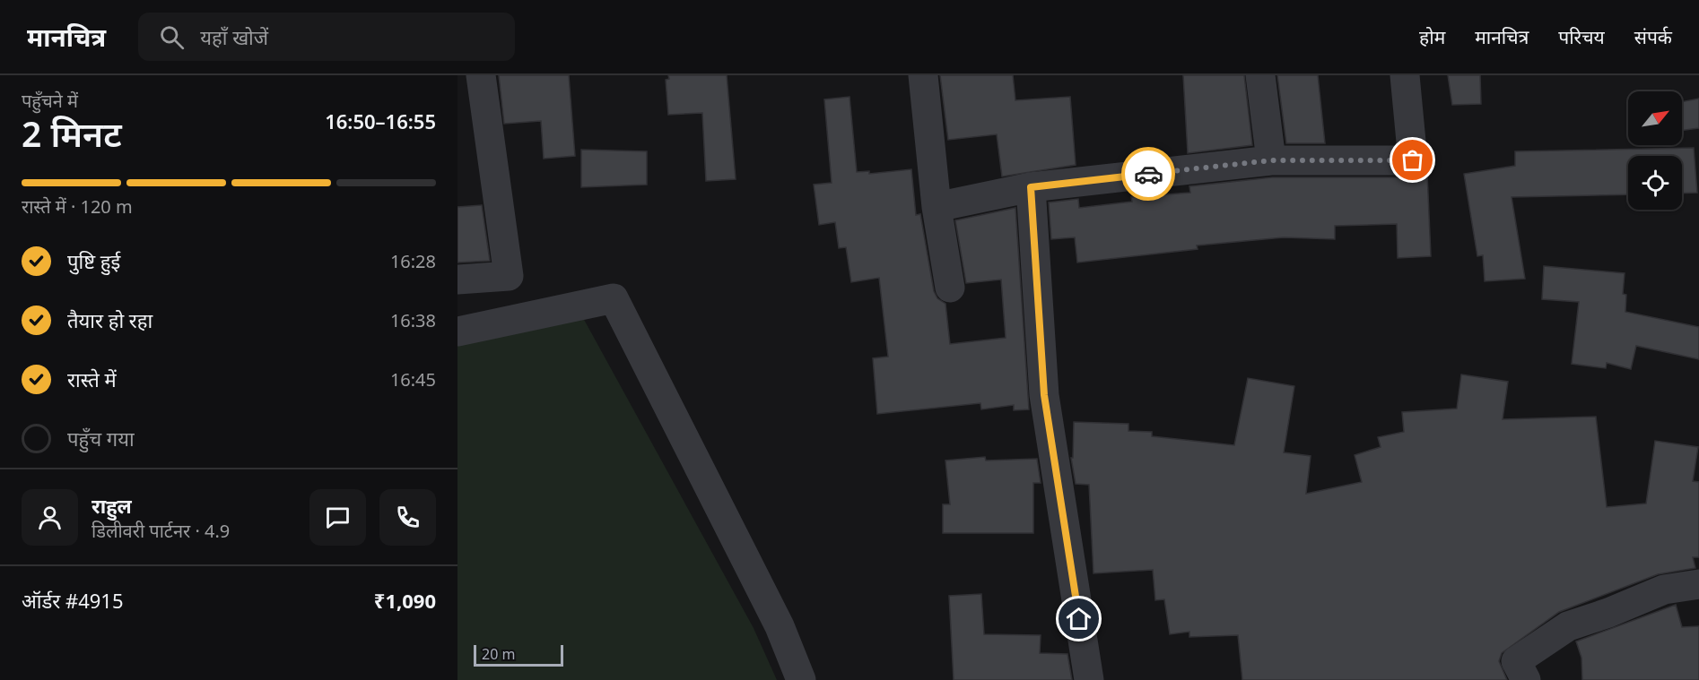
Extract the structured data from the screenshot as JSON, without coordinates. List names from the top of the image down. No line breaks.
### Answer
{"scale_bar":"20 m","north":"top right","page":{"header":"मानचित्र","search":"यहाँ खोजें","nav":["होम","मानचित्र","परिचय","संपर्क"],"heading":["2 मिनट","पहुँचने में","16:50–16:55"],"panel":["राहुल","डिलीवरी पार्टनर · 4.9","ऑर्डर #4915","₹1,090"],"bar":"रास्ते में · 120 m","list":[["पुष्टि हुई","16:28"],["तैयार हो रहा","16:38"],["रास्ते में","16:45"],"पहुँच गया"],"scale":"20 m"}}
